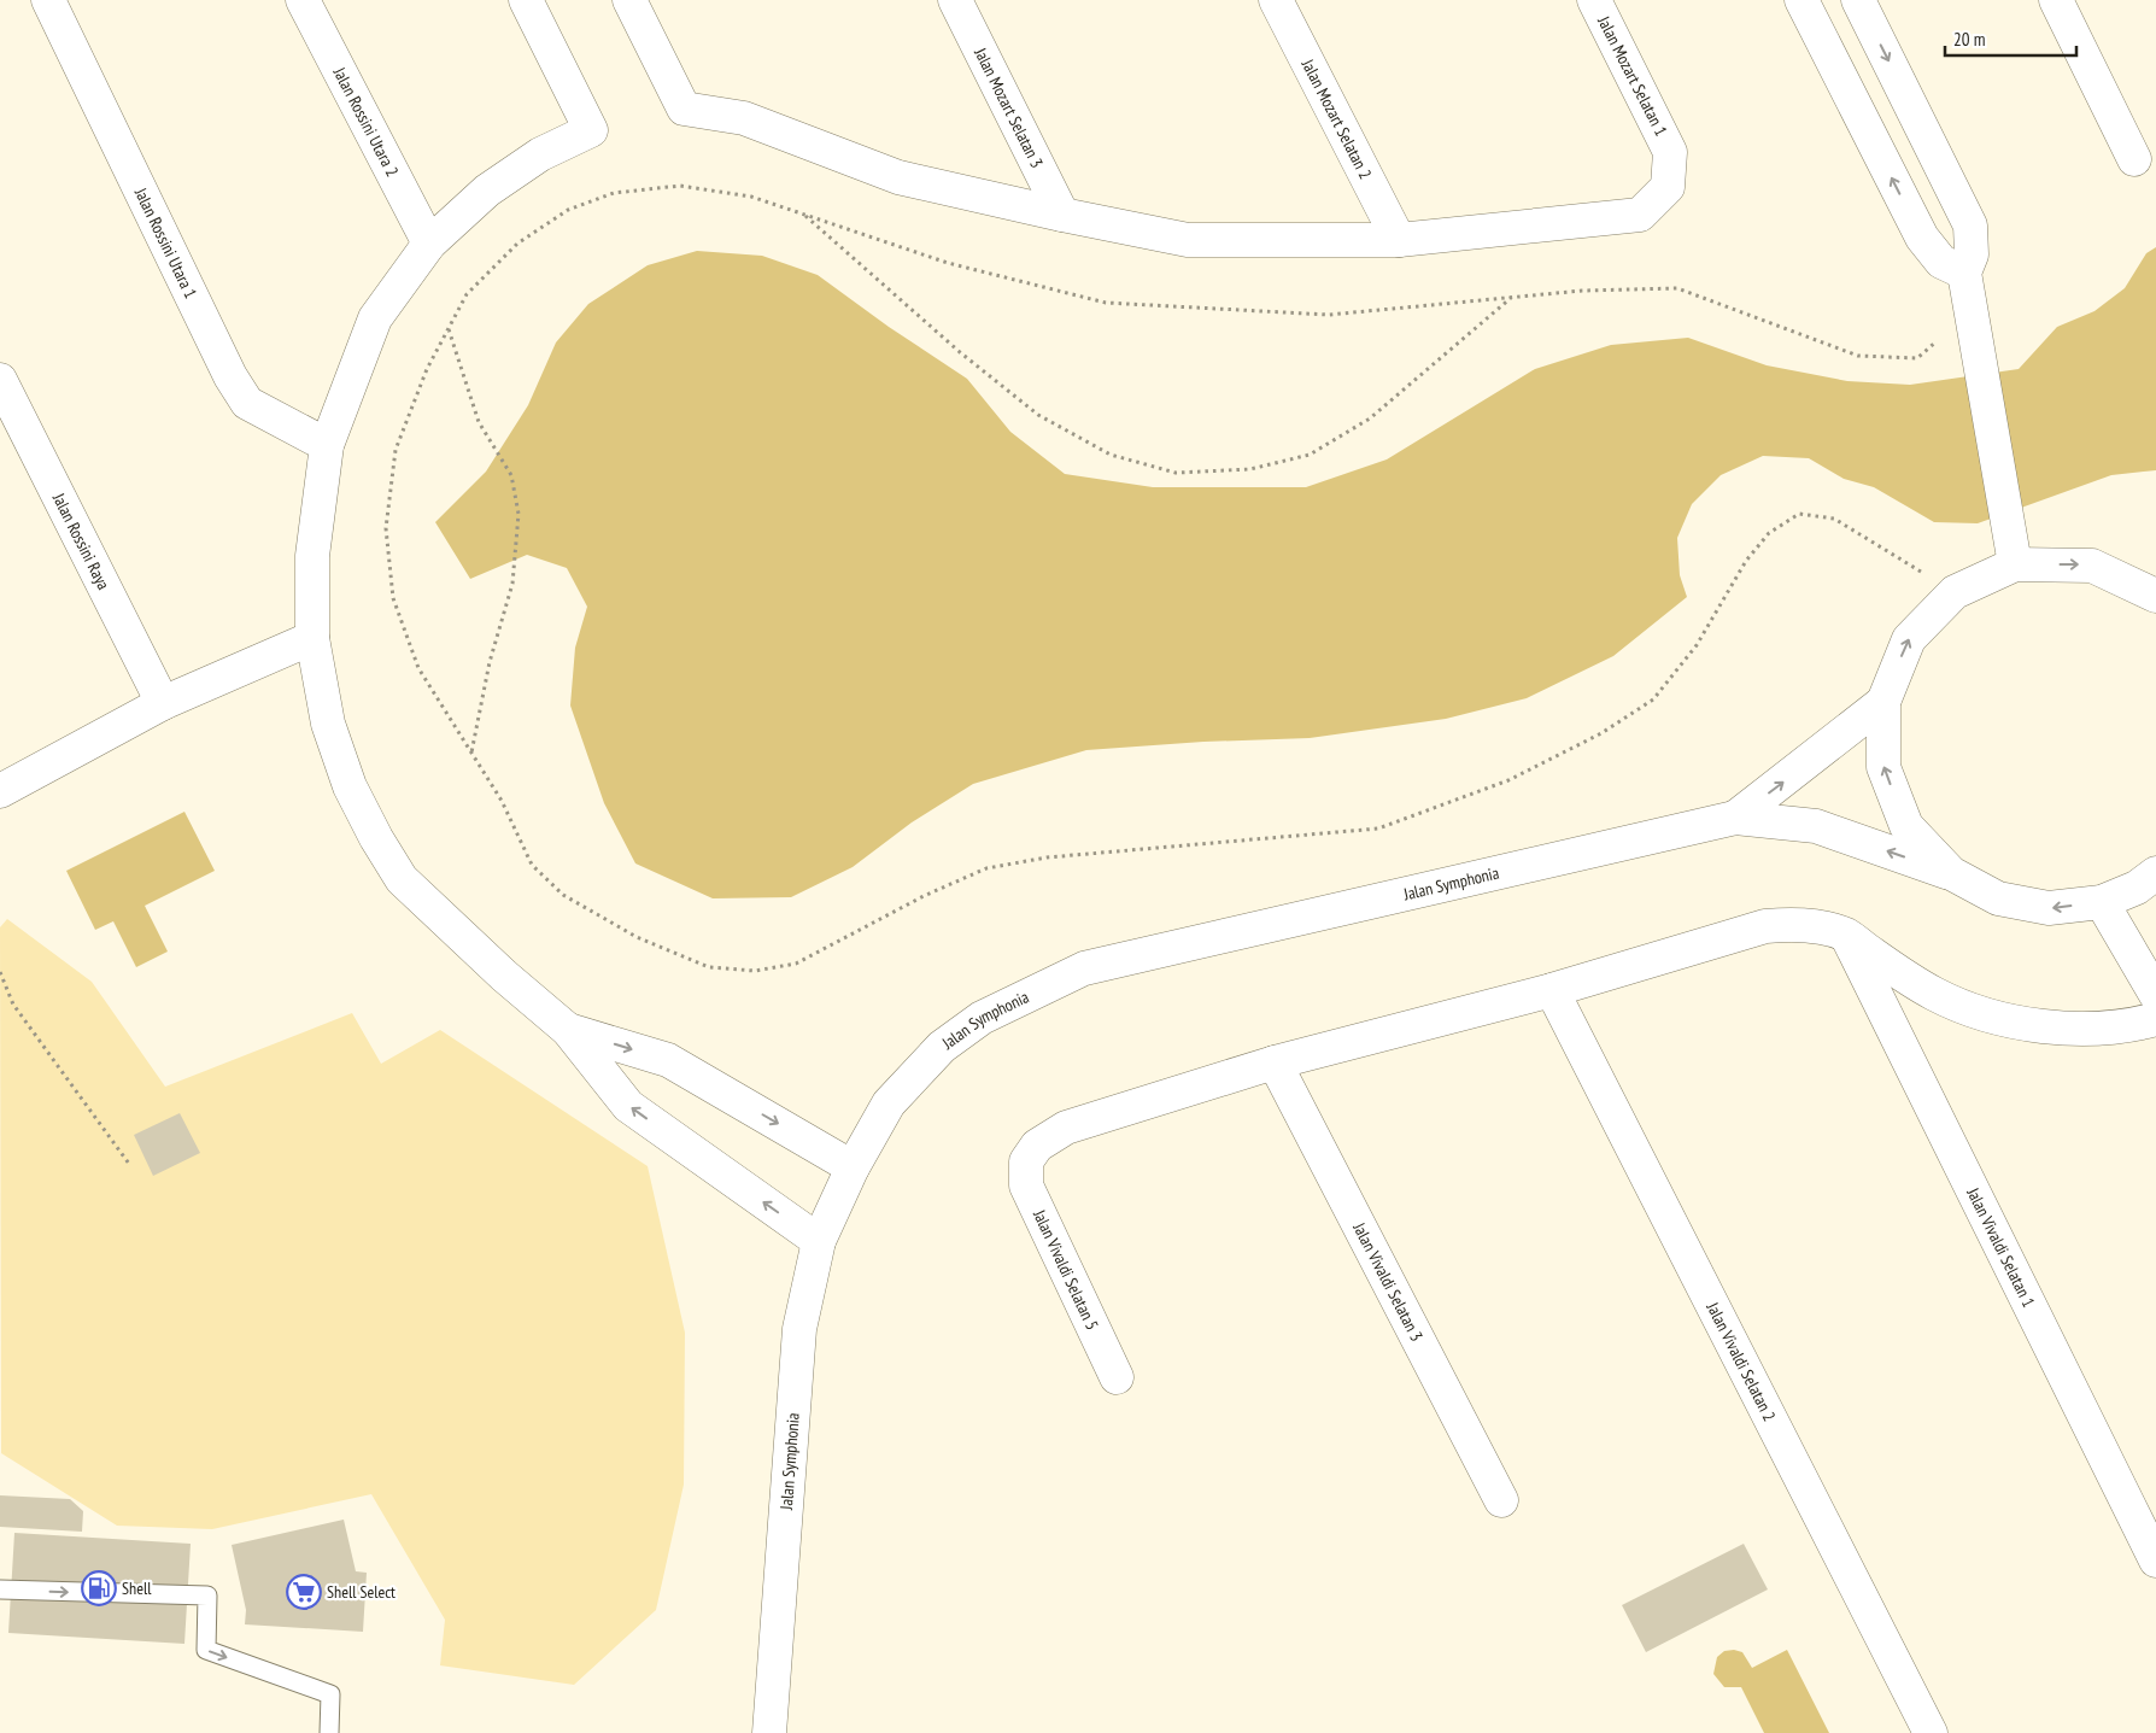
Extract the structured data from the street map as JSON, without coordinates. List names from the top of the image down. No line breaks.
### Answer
{"streets":{"street":["Jalan Mozart Selatan 1","Jalan Mozart Selatan 3","Jalan Mozart Selatan 2","Jalan Rossini Utara 2","Jalan Rossini Utara 1","Jalan Rossini Raya","Jalan Symphonia","Jalan Vivaldi Selatan 1","Jalan Vivaldi Selatan 5","Jalan Vivaldi Selatan 3","Jalan Vivaldi Selatan 2"]},"crossings":[["Jalan Mozart Selatan 1","Jalan Mozart Selatan 2"],["Jalan Vivaldi Selatan 5","Jalan Vivaldi Selatan 3"]],"places":{"fuel station":["Shell"],"supermarket":["Shell Select"]},"scale_bar":"20 m"}
